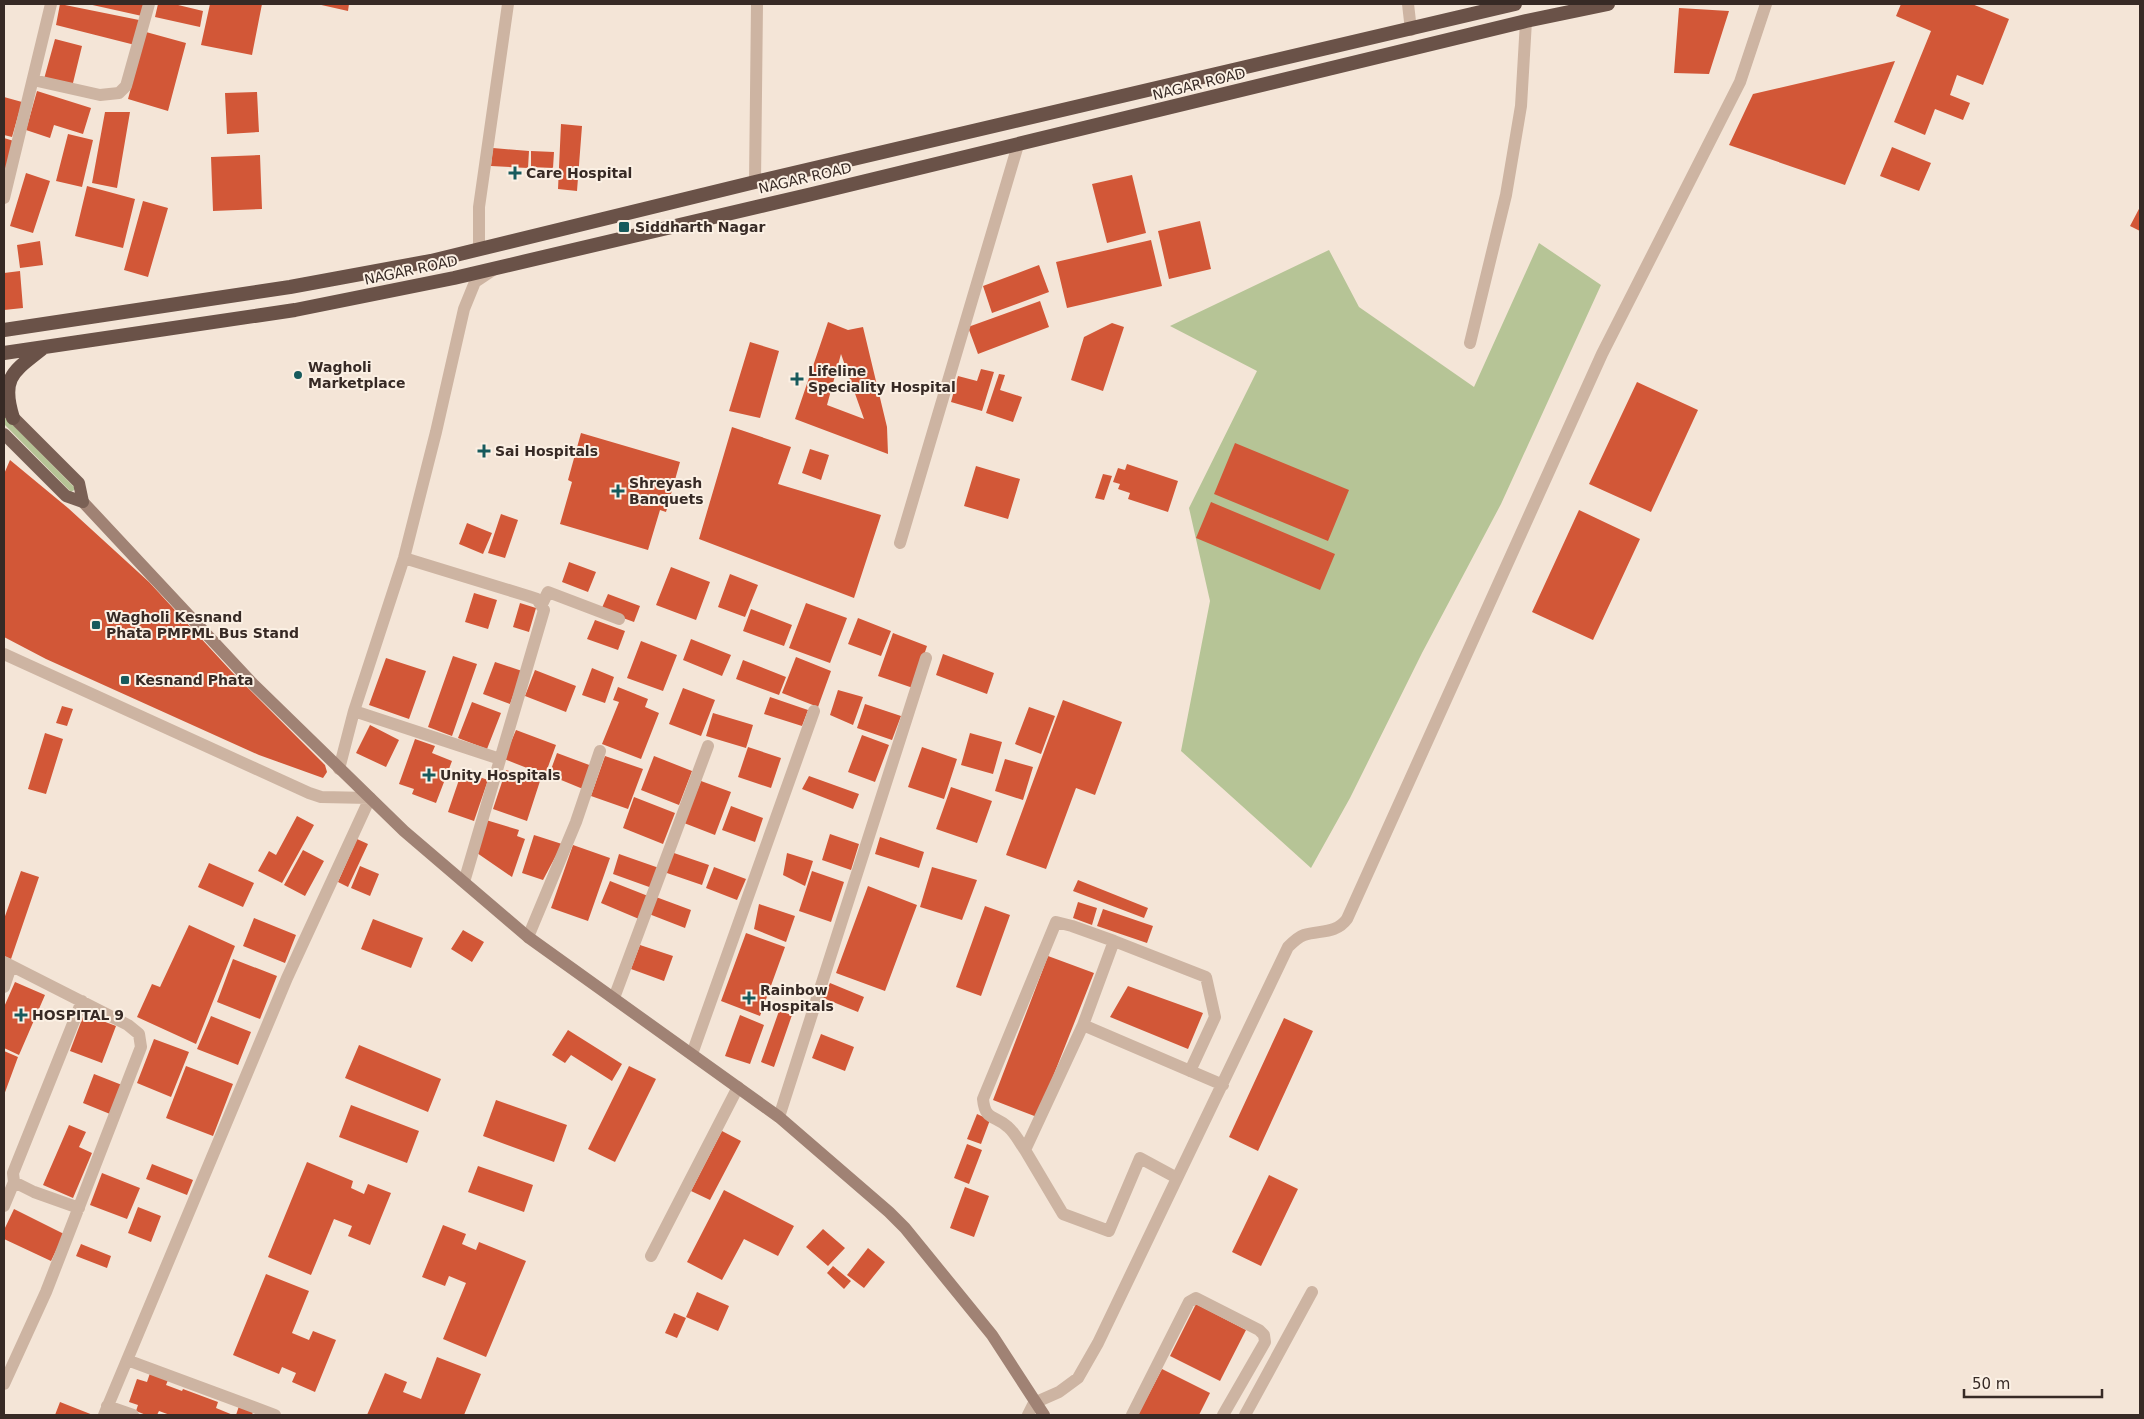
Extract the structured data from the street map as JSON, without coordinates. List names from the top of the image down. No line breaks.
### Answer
{"streets":{"highway":["NAGAR ROAD"]},"places":{"health":["Care Hospital","Lifeline Speciality Hospital","Sai Hospitals","Shreyash Banquets","Unity Hospitals","Rainbow Hospitals","HOSPITAL 9"],"transit":["Siddharth Nagar","Wagholi Kesnand Phata PMPML Bus Stand","Kesnand Phata"],"other":["Wagholi Marketplace"]},"scale_bar":"50 m"}
